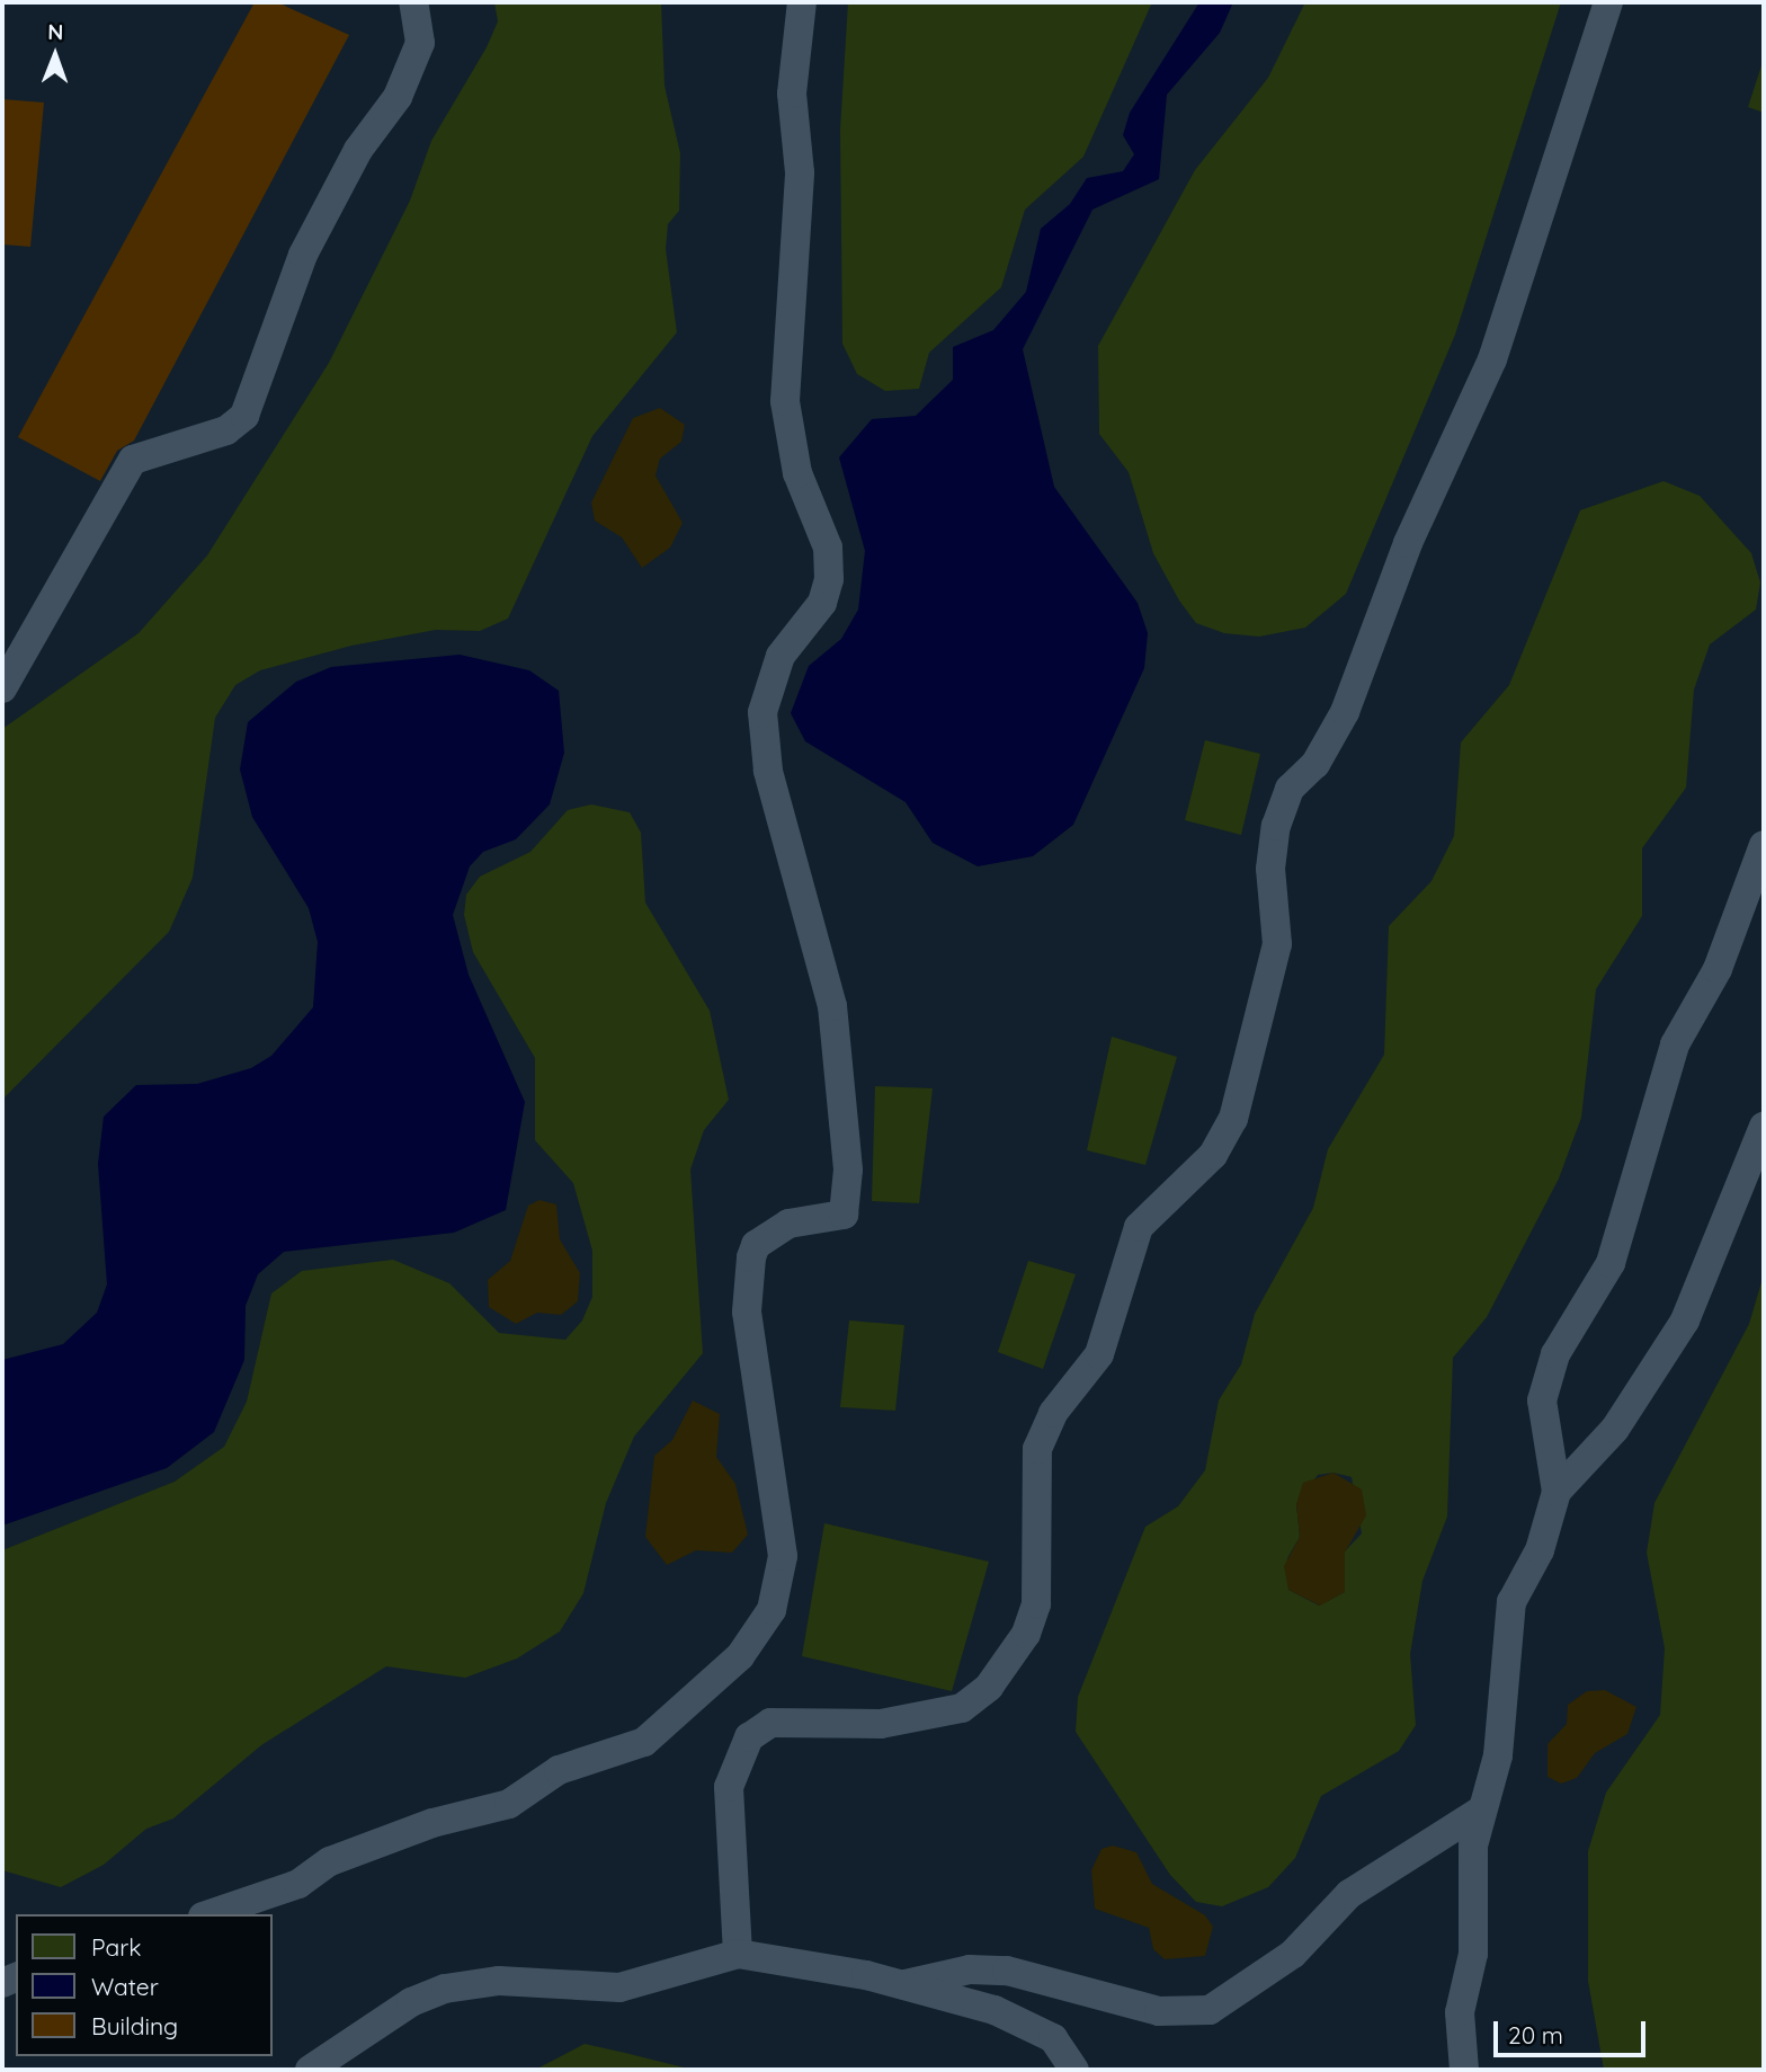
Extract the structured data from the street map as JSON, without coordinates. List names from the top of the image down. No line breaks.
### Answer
{"legend":["Park","Water","Building"],"scale_bar":"20 m","north":"top"}
